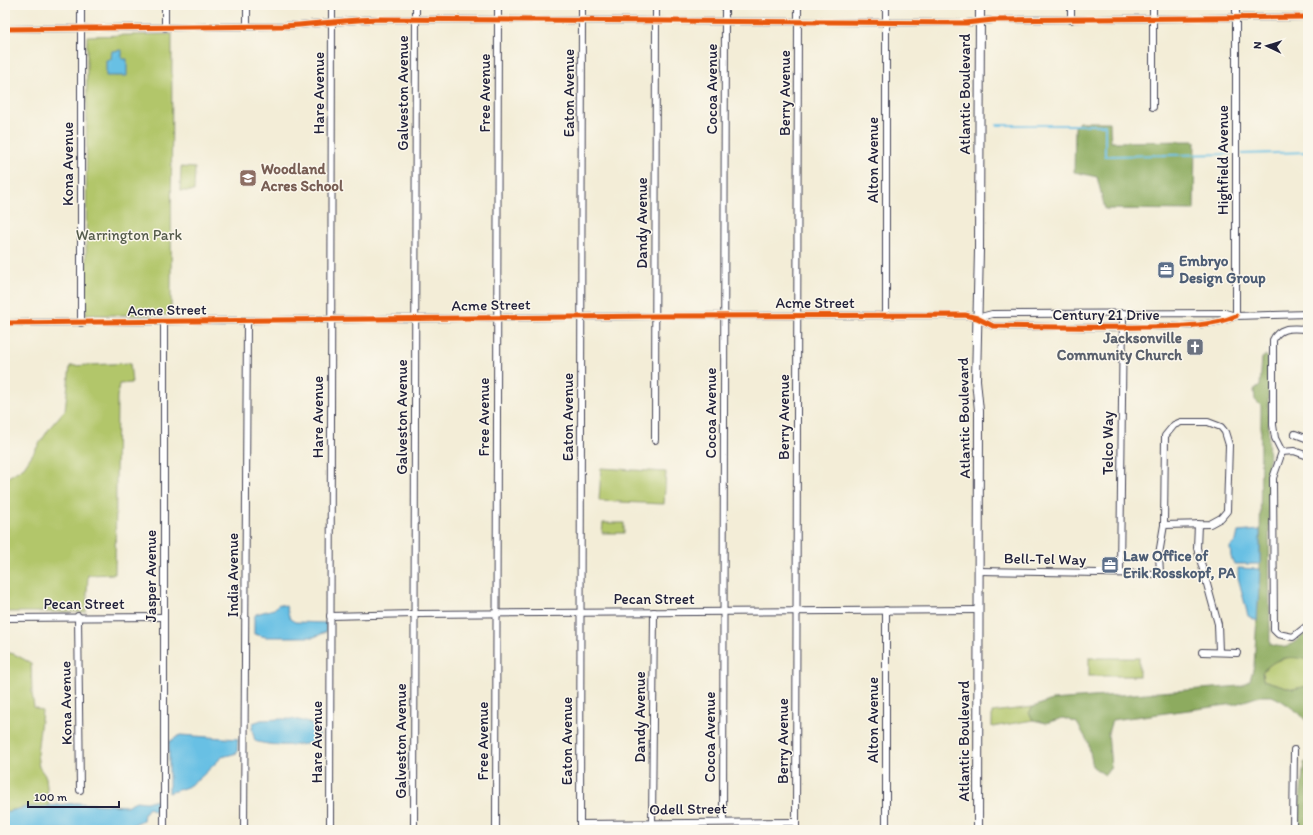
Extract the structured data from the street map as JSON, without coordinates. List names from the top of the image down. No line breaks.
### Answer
{"streets":{"main road":["Atlantic Boulevard"],"street":["Cocoa Avenue","Hare Avenue","Galveston Avenue","Free Avenue","Eaton Avenue","Berry Avenue","Alton Avenue","Highfield Avenue","Kona Avenue","Dandy Avenue","Acme Street","Century 21 Drive","Telco Way","Bell-Tel Way","India Avenue","Jasper Avenue","Pecan Street","Odell Street"]},"crossings":[["Cocoa Avenue","Acme Street"],["Cocoa Avenue","Pecan Street"],["Cocoa Avenue","Odell Street"],["Hare Avenue","Acme Street"],["Hare Avenue","Pecan Street"],["Galveston Avenue","Acme Street"],["Galveston Avenue","Pecan Street"],["Free Avenue","Acme Street"],["Free Avenue","Pecan Street"],["Eaton Avenue","Acme Street"],["Eaton Avenue","Pecan Street"],["Eaton Avenue","Odell Street"],["Berry Avenue","Acme Street"],["Berry Avenue","Pecan Street"],["Berry Avenue","Odell Street"],["Atlantic Boulevard","Acme Street"],["Atlantic Boulevard","Century 21 Drive"],["Atlantic Boulevard","Bell-Tel Way"],["Atlantic Boulevard","Pecan Street"],["Alton Avenue","Acme Street"],["Alton Avenue","Pecan Street"],["Highfield Avenue","Century 21 Drive"],["Kona Avenue","Acme Street"],["Kona Avenue","Pecan Street"],["Dandy Avenue","Acme Street"],["Dandy Avenue","Pecan Street"],["Dandy Avenue","Odell Street"],["Acme Street","Century 21 Drive"],["Acme Street","India Avenue"],["Acme Street","Jasper Avenue"],["Century 21 Drive","Telco Way"],["Telco Way","Bell-Tel Way"],["Jasper Avenue","Pecan Street"]],"parks":["Warrington Park"],"places":{"school or university":["Woodland Acres School"],"office":["Embryo Design Group","Law Office of Erik Rosskopf, PA"],"church":["Jacksonville Community Church"]},"scale_bar":"100 m","north":"left"}
